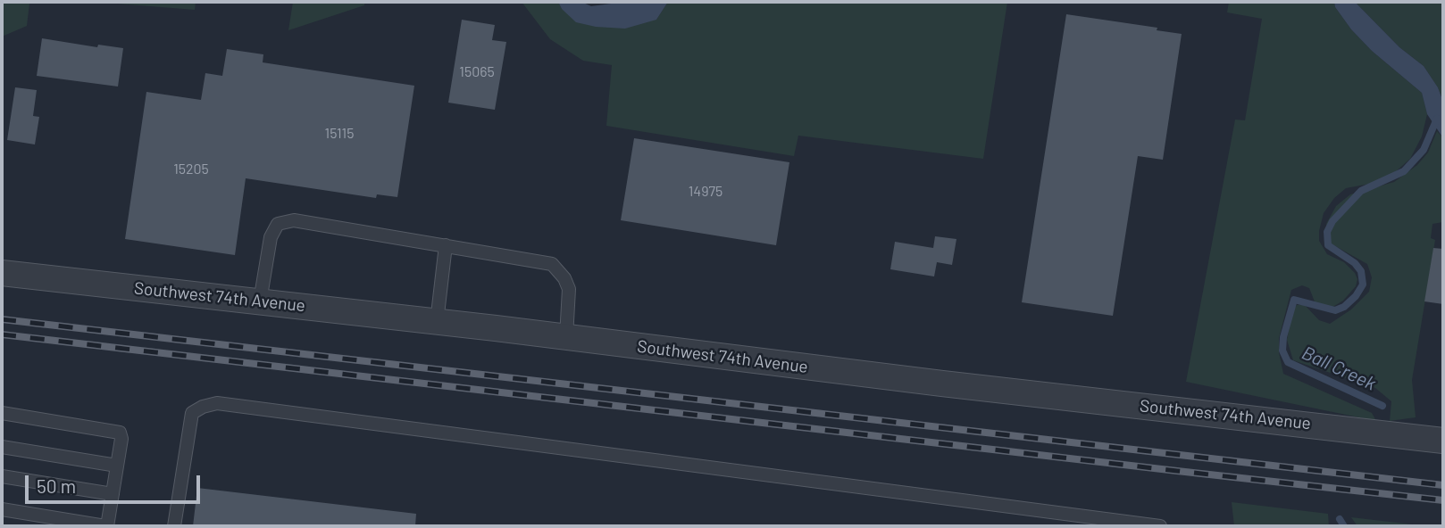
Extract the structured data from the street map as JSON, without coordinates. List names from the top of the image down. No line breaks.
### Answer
{"streets":{"street":["Southwest 74th Avenue"]},"water":["Ball Creek"],"house_numbers":["15065","15115","15205","14975"],"scale_bar":"50 m"}
